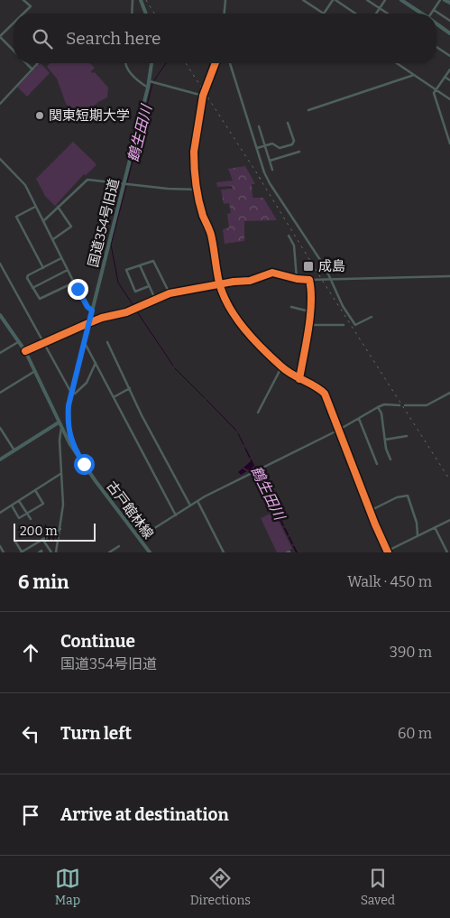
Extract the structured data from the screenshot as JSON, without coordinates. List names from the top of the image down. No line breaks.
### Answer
{"streets":{"street":["国道354号旧道","古戸館林線"]},"crossings":[["国道354号旧道","古戸館林線"]],"water":["鶴生田川"],"places":{"other":["関東短期大学"],"transit":["成島"]},"scale_bar":"200 m","page":{"search":"Search here","scale":"200 m","heading":["6 min","Walk · 450 m"],"list":[["Continue","国道354号旧道","390 m"],["Turn left","60 m"],"Arrive at destination"],"nav":["Map","Directions","Saved"]}}
